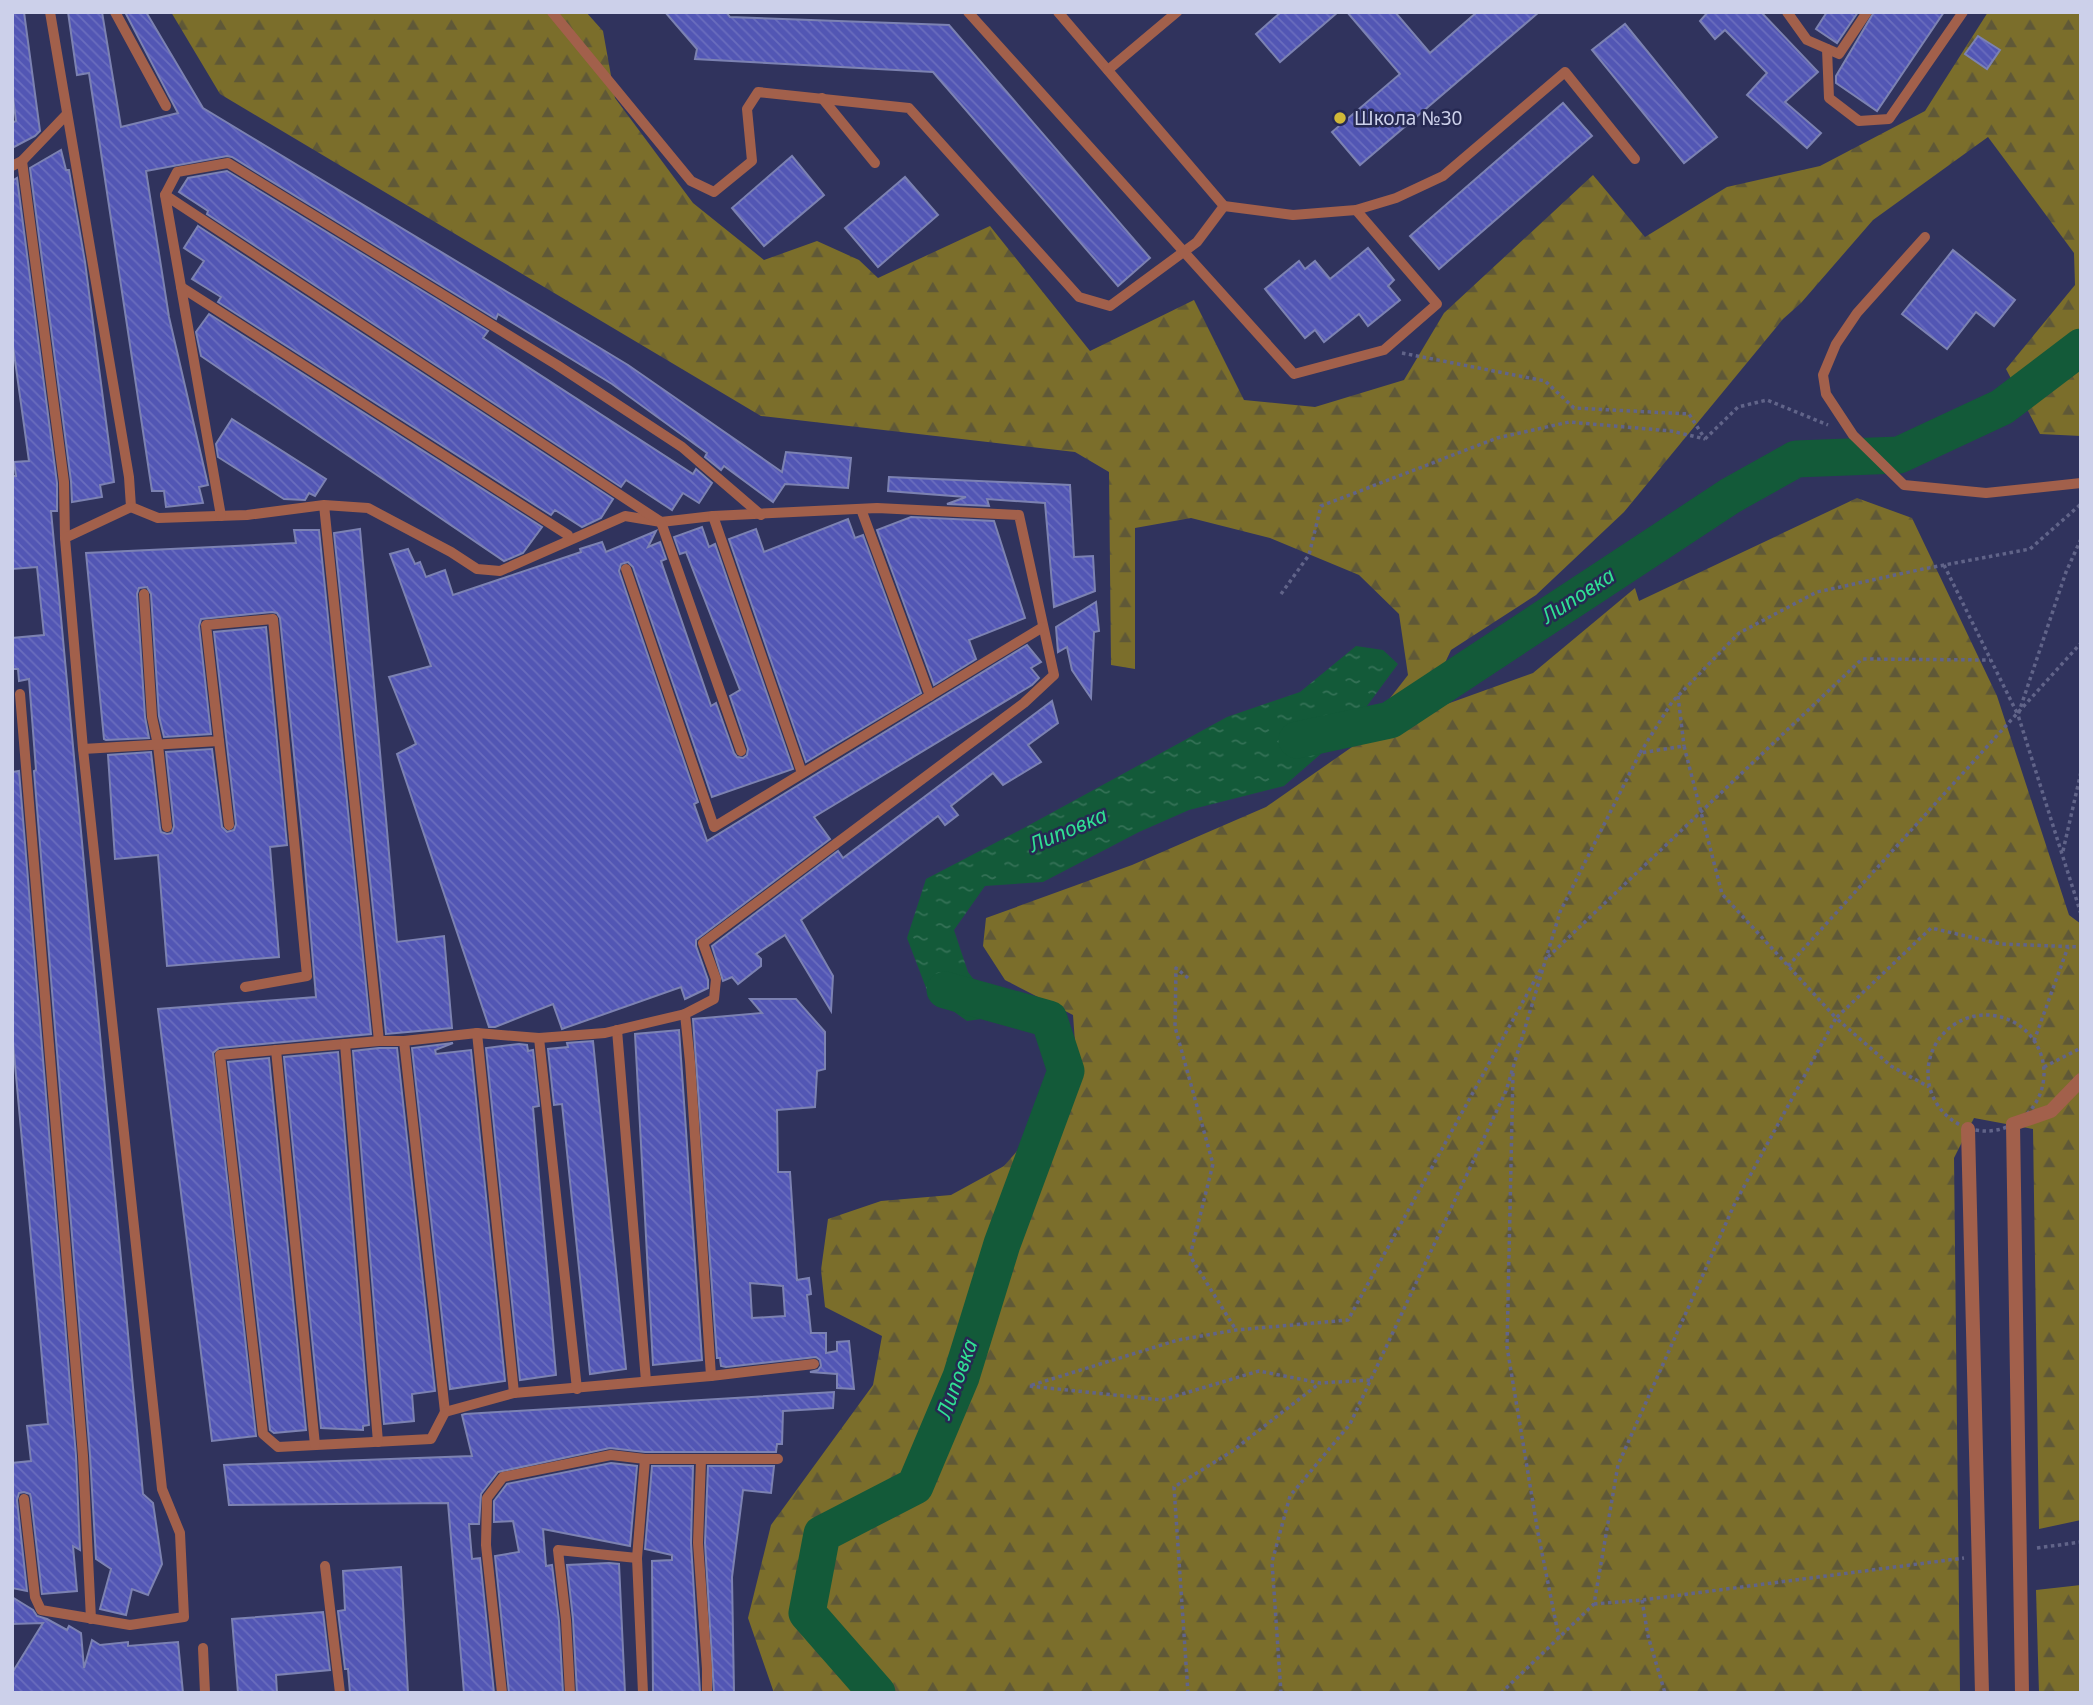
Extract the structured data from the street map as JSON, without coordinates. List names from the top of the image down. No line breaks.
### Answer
{"water":["Липовка"],"places":["Школа №30"]}
